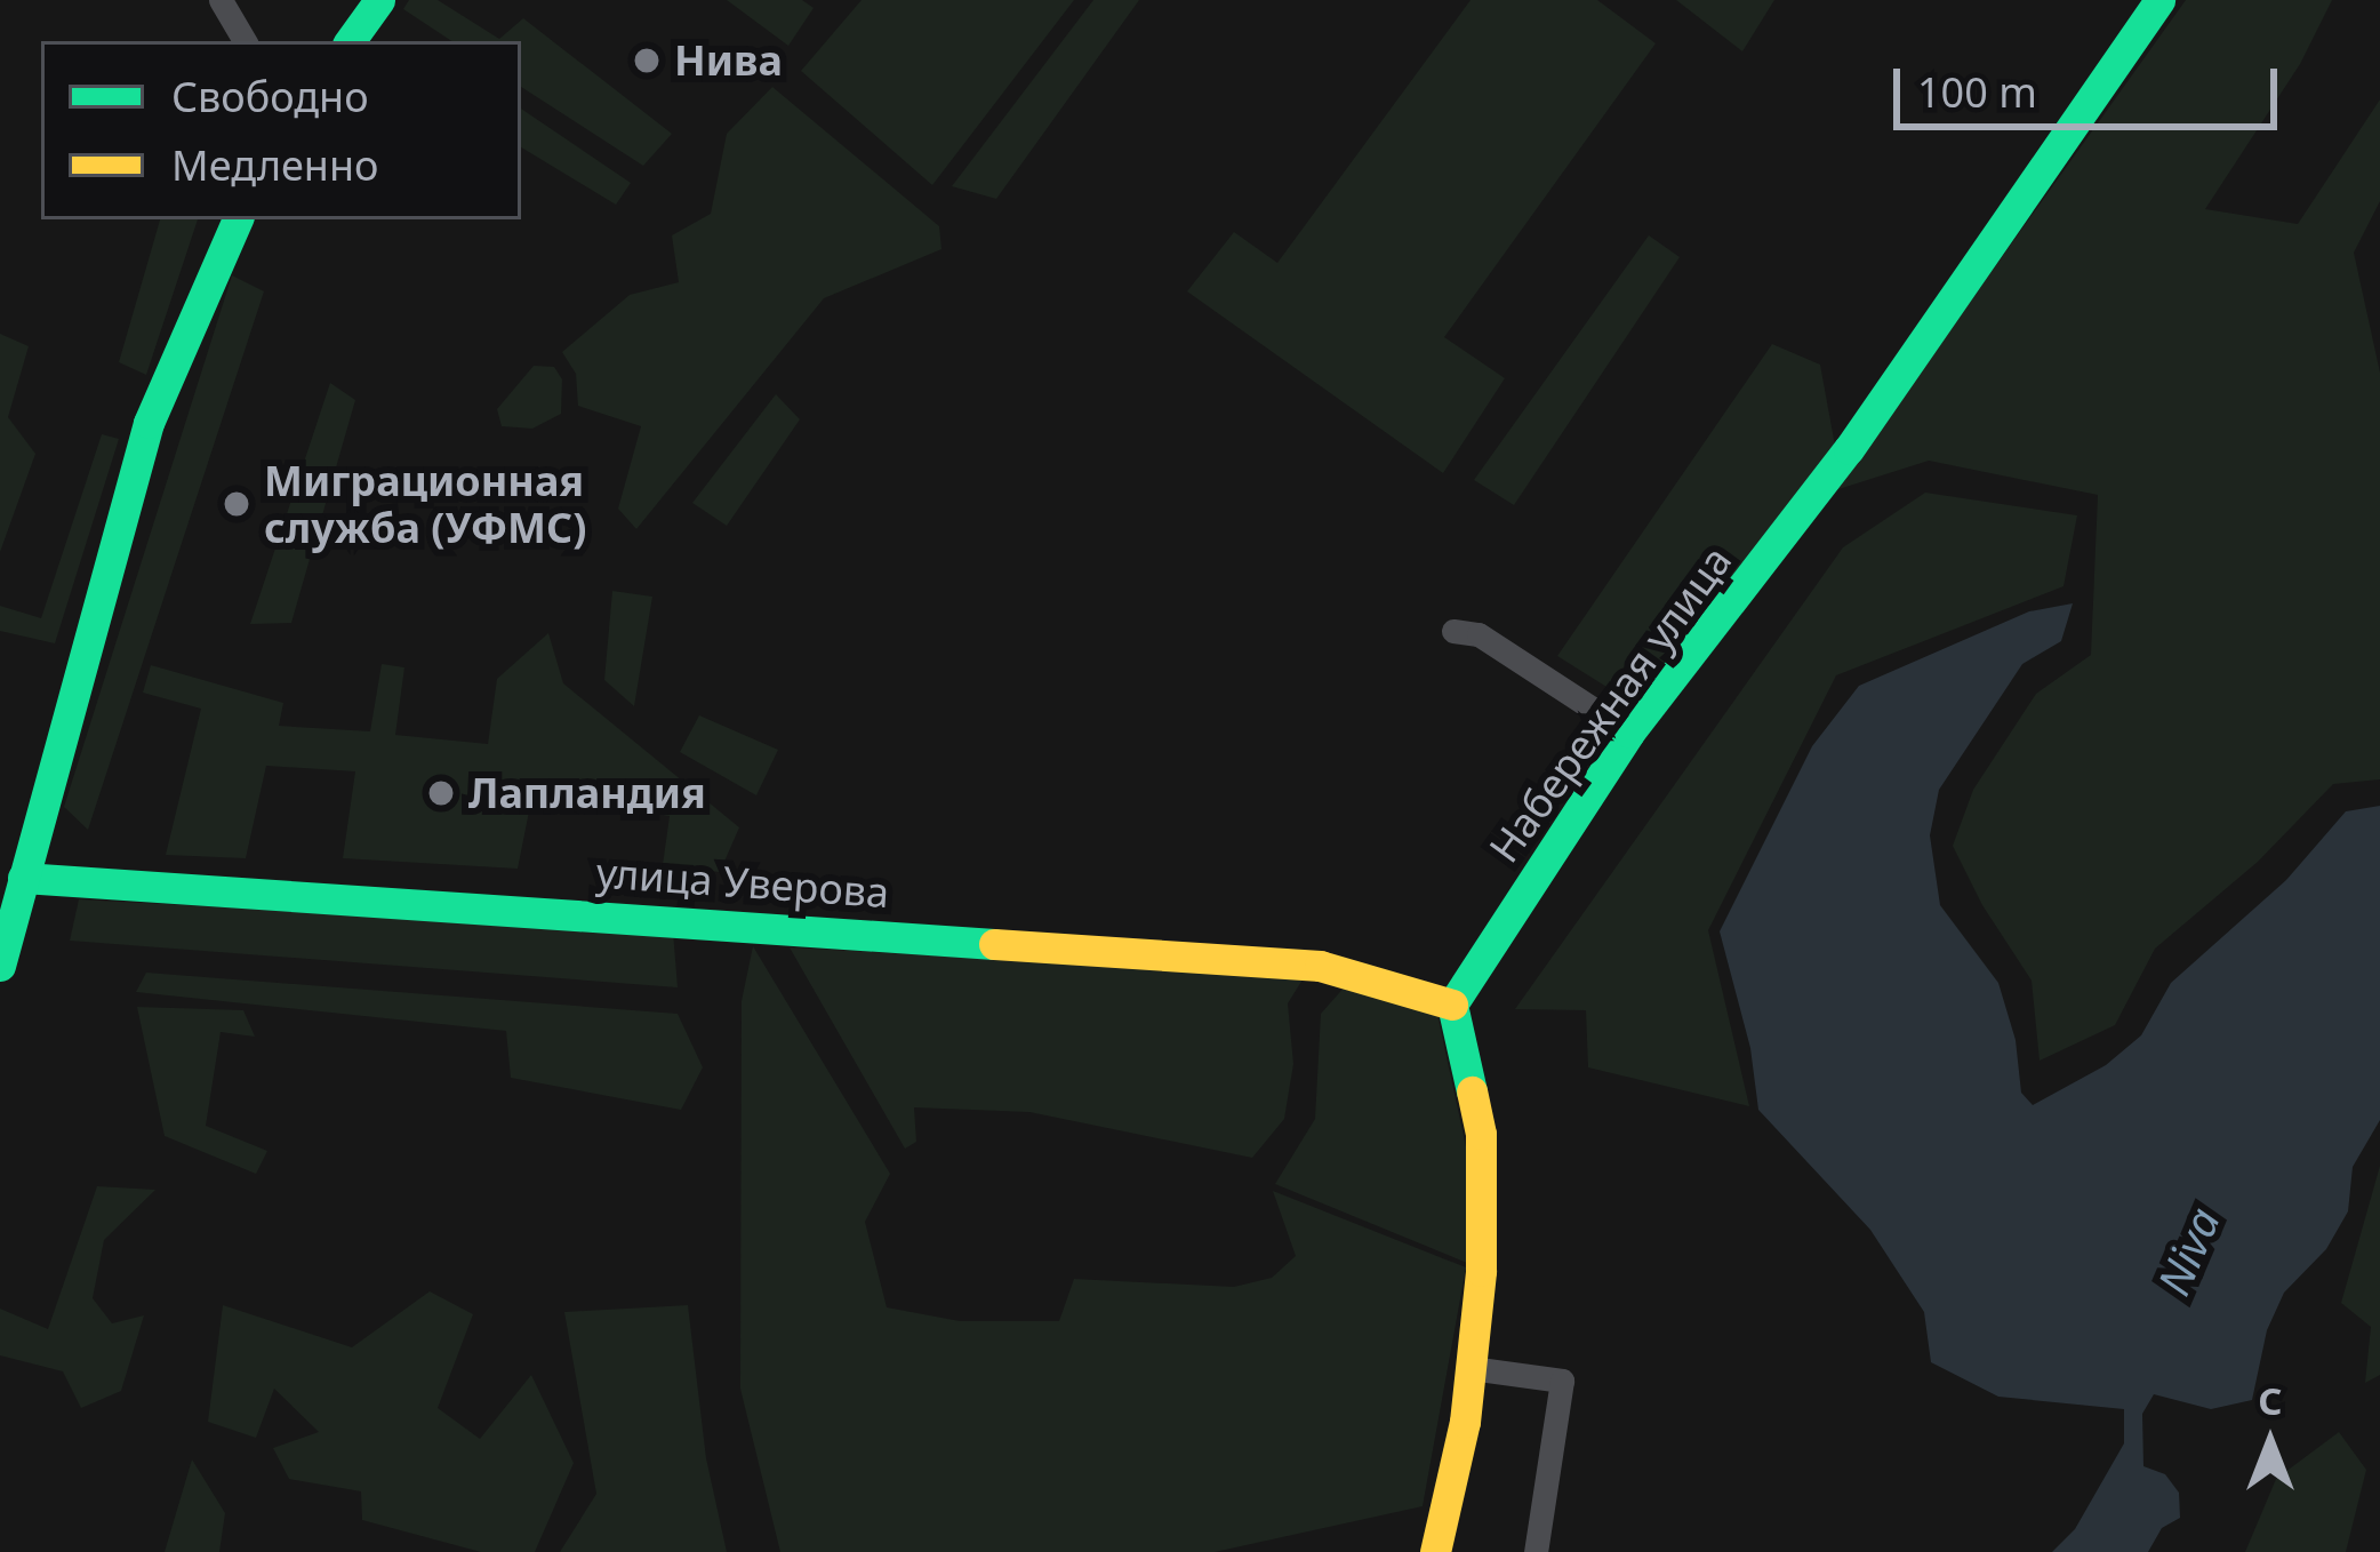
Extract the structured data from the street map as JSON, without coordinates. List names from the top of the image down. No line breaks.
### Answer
{"streets":{"street":["Набережная улица","улица Уверова"]},"crossings":[["Набережная улица","улица Уверова"]],"water":["Niva"],"places":["Нива","Миграционная служба (УФМС)","Лапландия"],"legend":["Свободно","Медленно"],"scale_bar":"100 m","north":"top"}
